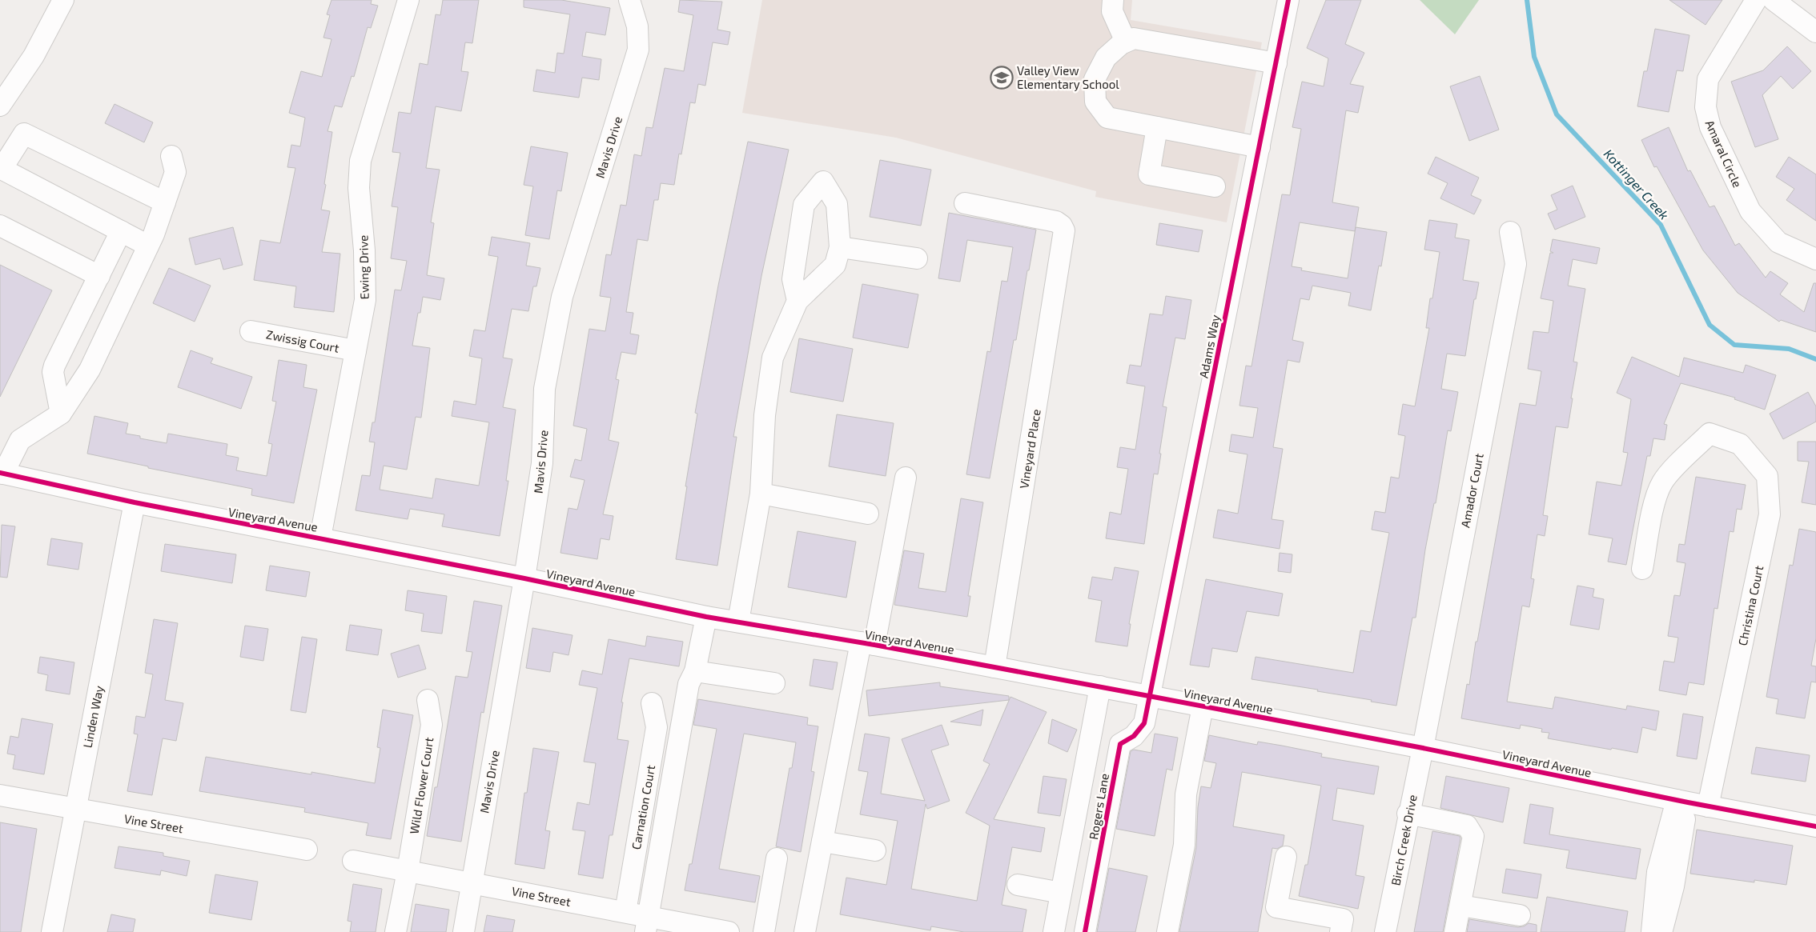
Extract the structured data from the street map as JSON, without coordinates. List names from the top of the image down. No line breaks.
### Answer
{"streets":{"street":["Mavis Drive","Amaral Circle","Ewing Drive","Zwissig Court","Adams Way","Vineyard Place","Amador Court","Vineyard Avenue","Christina Court","Linden Way","Wild Flower Court","Rogers Lane","Carnation Court","Vine Street","Birch Creek Drive"]},"crossings":[["Mavis Drive","Vineyard Avenue"],["Mavis Drive","Vine Street"],["Ewing Drive","Zwissig Court"],["Ewing Drive","Vineyard Avenue"],["Adams Way","Vineyard Avenue"],["Adams Way","Rogers Lane"],["Vineyard Place","Vineyard Avenue"],["Amador Court","Vineyard Avenue"],["Amador Court","Birch Creek Drive"],["Vineyard Avenue","Christina Court"],["Vineyard Avenue","Linden Way"],["Vineyard Avenue","Rogers Lane"],["Vineyard Avenue","Birch Creek Drive"],["Linden Way","Vine Street"],["Wild Flower Court","Vine Street"],["Carnation Court","Vine Street"]],"water":["Kottinger Creek"],"places":{"school or university":["Valley View Elementary School"]}}
